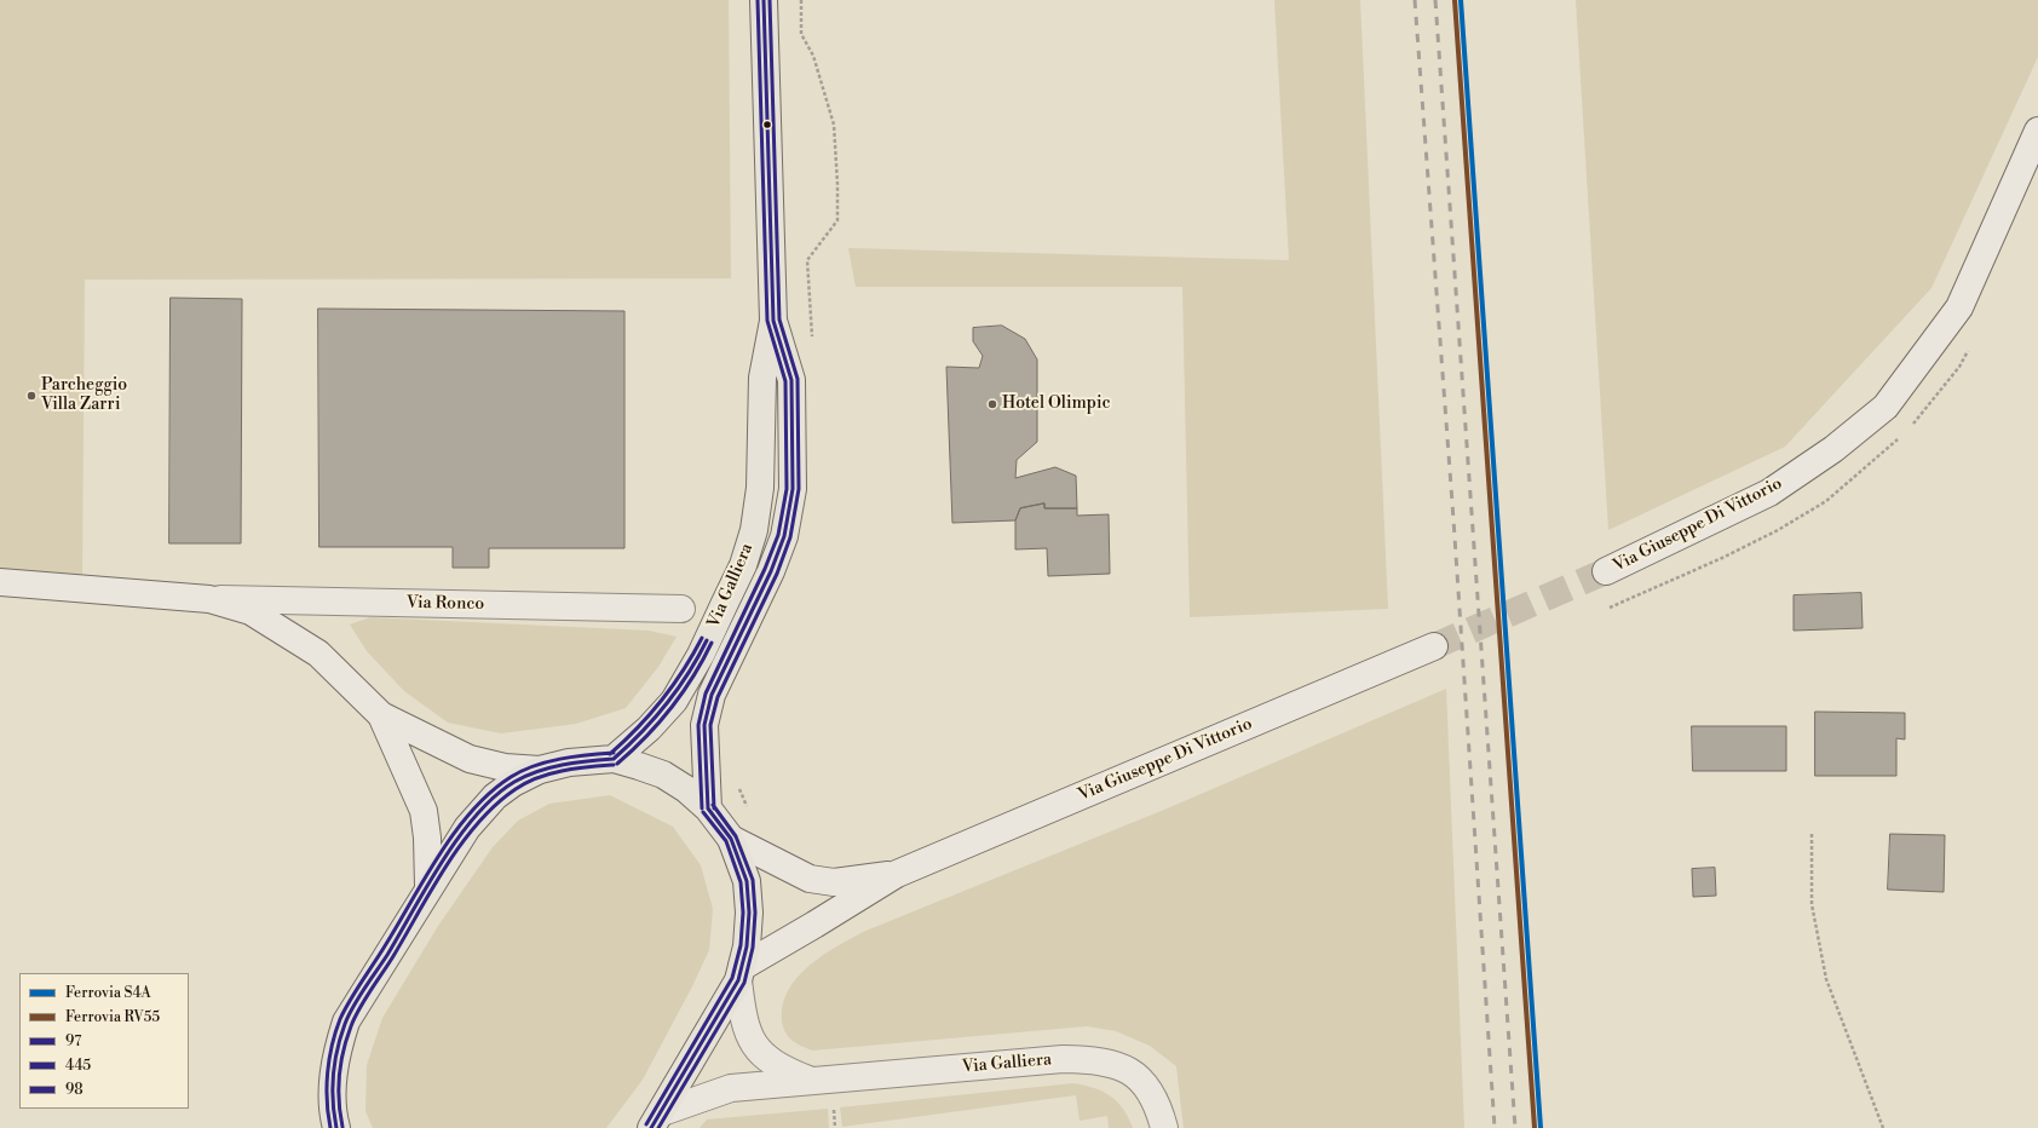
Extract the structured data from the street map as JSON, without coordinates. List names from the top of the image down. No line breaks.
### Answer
{"streets":{"main road":["Via Galliera"],"street":["Via Giuseppe Di Vittorio","Via Ronco"]},"crossings":[["Via Giuseppe Di Vittorio","Via Galliera"]],"places":["Parcheggio Villa Zarri","Hotel Olimpic"],"lines":["rail line S4A","rail line RV55","transit line 97","transit line 445","transit line 98"],"legend":["Ferrovia S4A","Ferrovia RV55","97","445","98"]}
